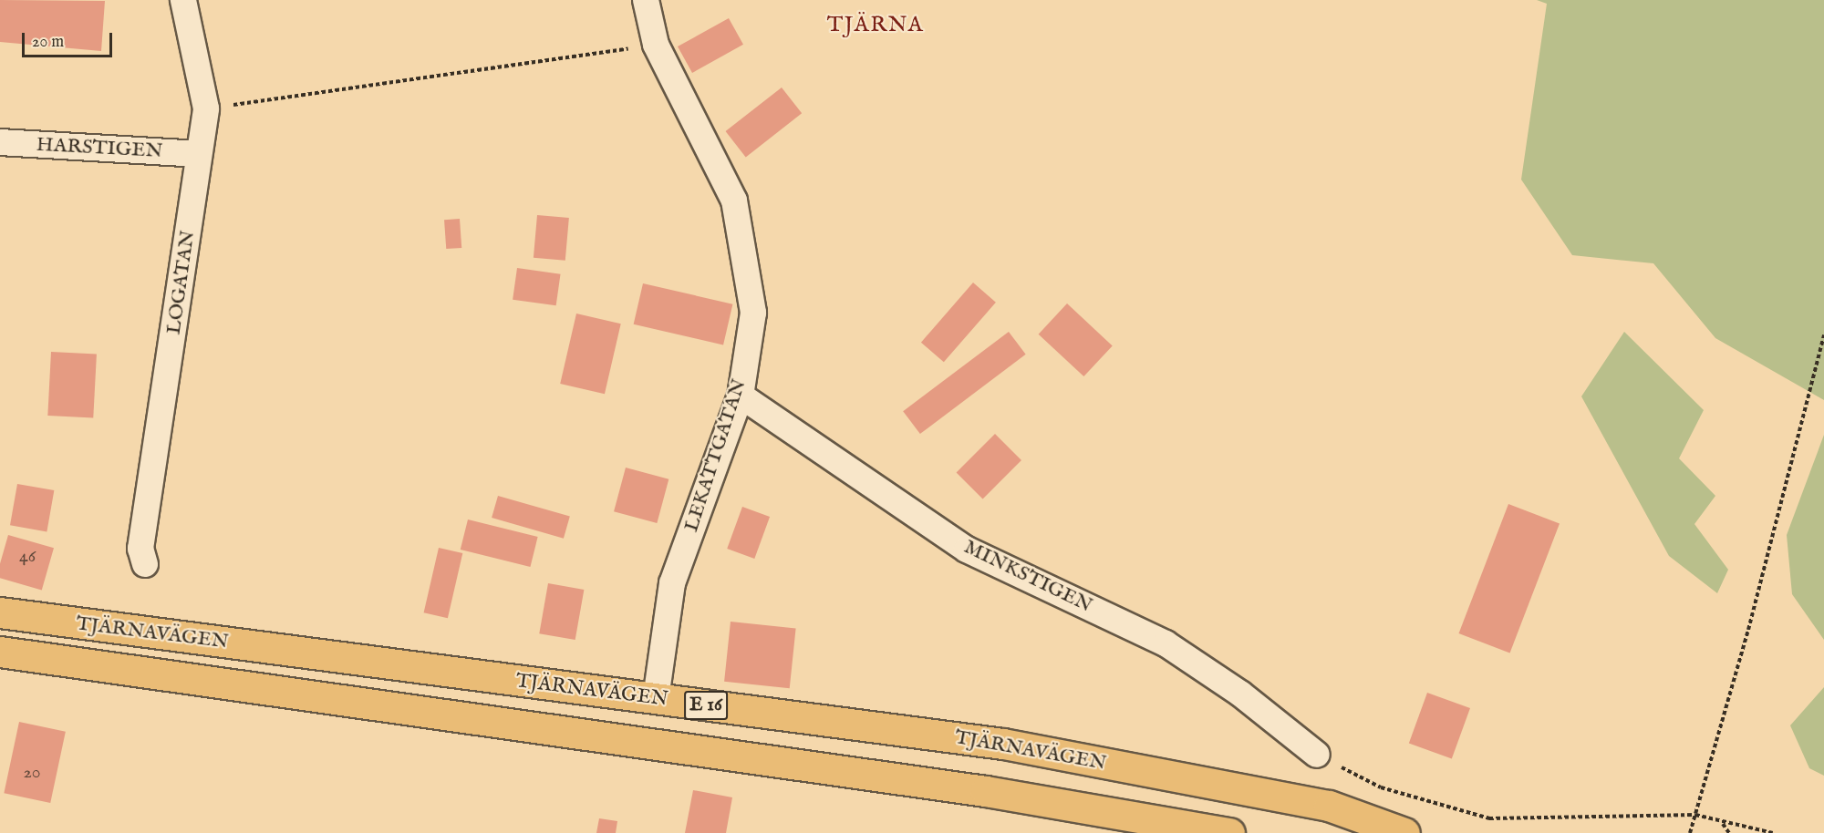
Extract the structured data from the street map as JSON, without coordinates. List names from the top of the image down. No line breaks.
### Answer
{"streets":{"highway":["TJÄRNAVÄGEN","E 16"],"street":["HARSTIGEN","LOGATAN","LEKATTGATAN","MINKSTIGEN"]},"crossings":[["HARSTIGEN","LOGATAN"],["LEKATTGATAN","MINKSTIGEN"],["LEKATTGATAN","TJÄRNAVÄGEN"]],"districts":["TJÄRNA"],"house_numbers":["46","20"],"scale_bar":"20 m"}
